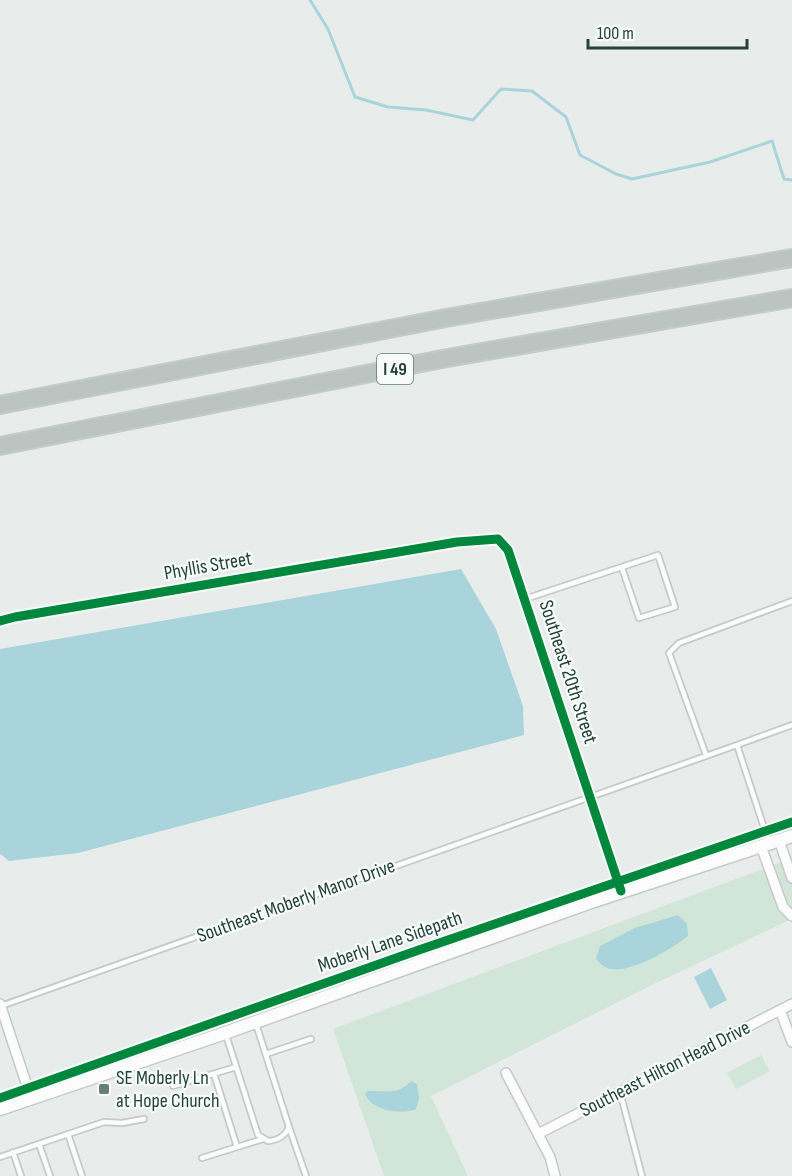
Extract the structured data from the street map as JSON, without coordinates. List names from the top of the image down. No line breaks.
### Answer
{"streets":{"highway":["I 49"],"street":["Phyllis Street","Southeast 20th Street","Southeast Hilton Head Drive"],"lane":["Southeast Moberly Manor Drive"],"cycle path":["Moberly Lane Sidepath"]},"crossings":[["Phyllis Street","Southeast 20th Street"],["Southeast 20th Street","Southeast Moberly Manor Drive"]],"places":{"transit":["SE Moberly Ln at Hope Church"]},"scale_bar":"100 m"}
